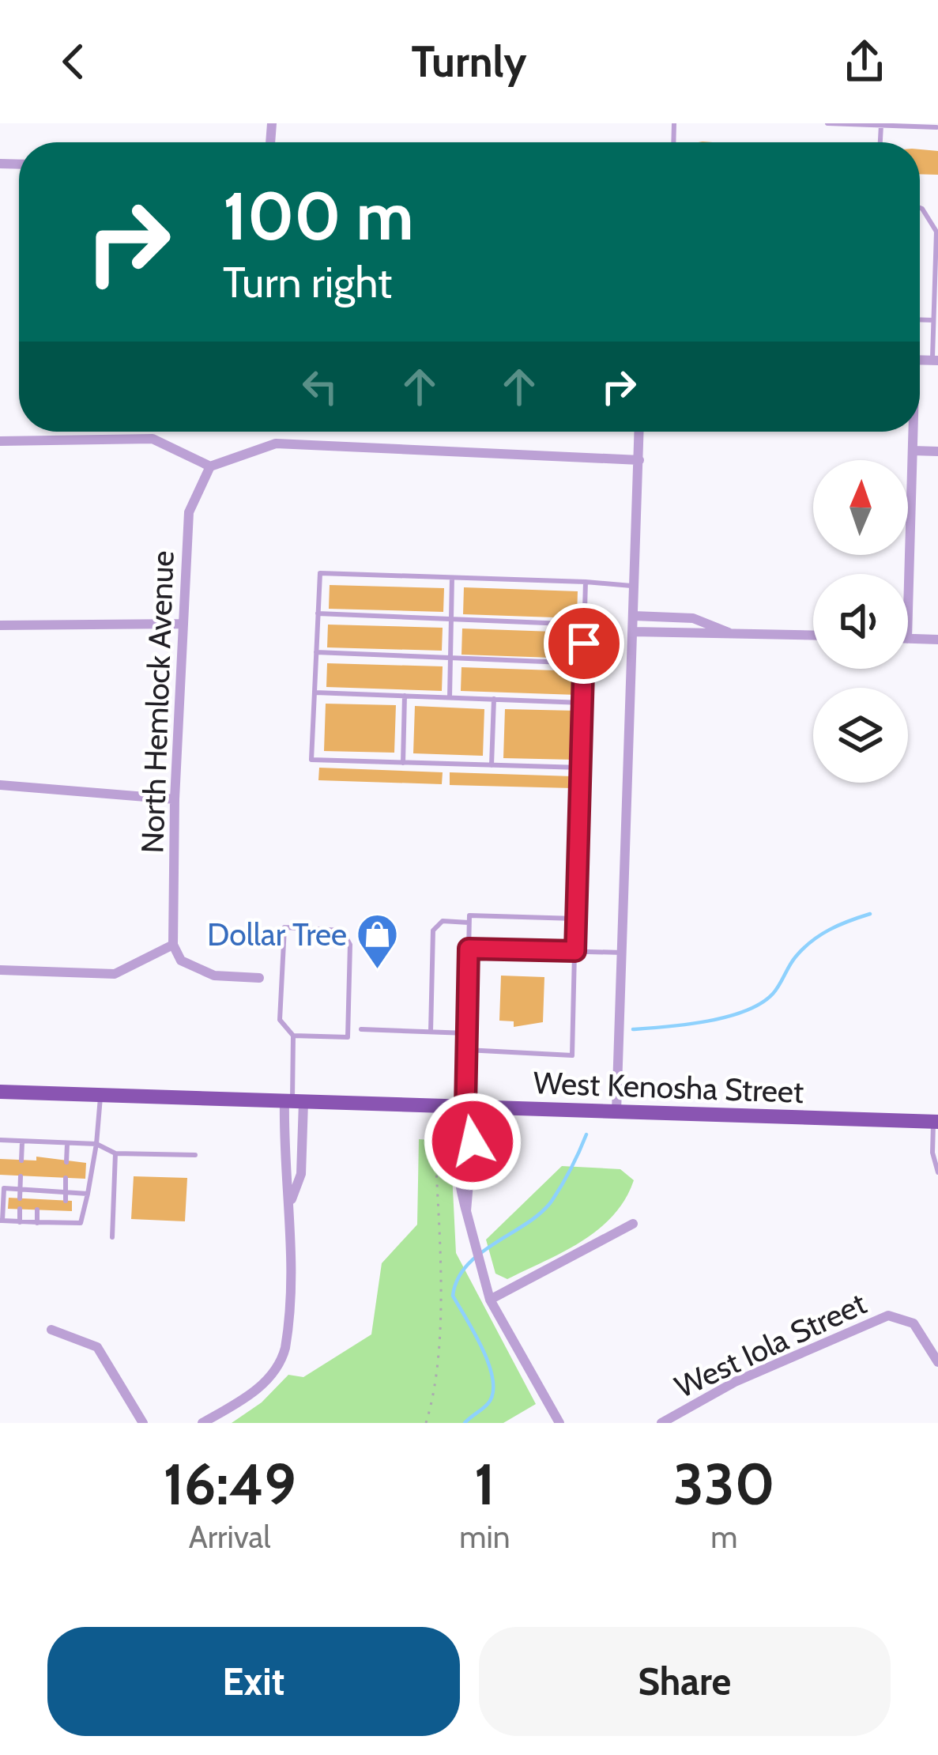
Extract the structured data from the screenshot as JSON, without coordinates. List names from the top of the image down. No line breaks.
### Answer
{"streets":{"main road":["West Kenosha Street"],"street":["North Hemlock Avenue","West Iola Street"]},"places":{"shop":["Dollar Tree"]},"north":"top","page":{"header":"Turnly","turn":["100 m","Turn right"],"eta":["16:49","Arrival","1","min","330","m"],"buttons":["Exit","Share"]}}
